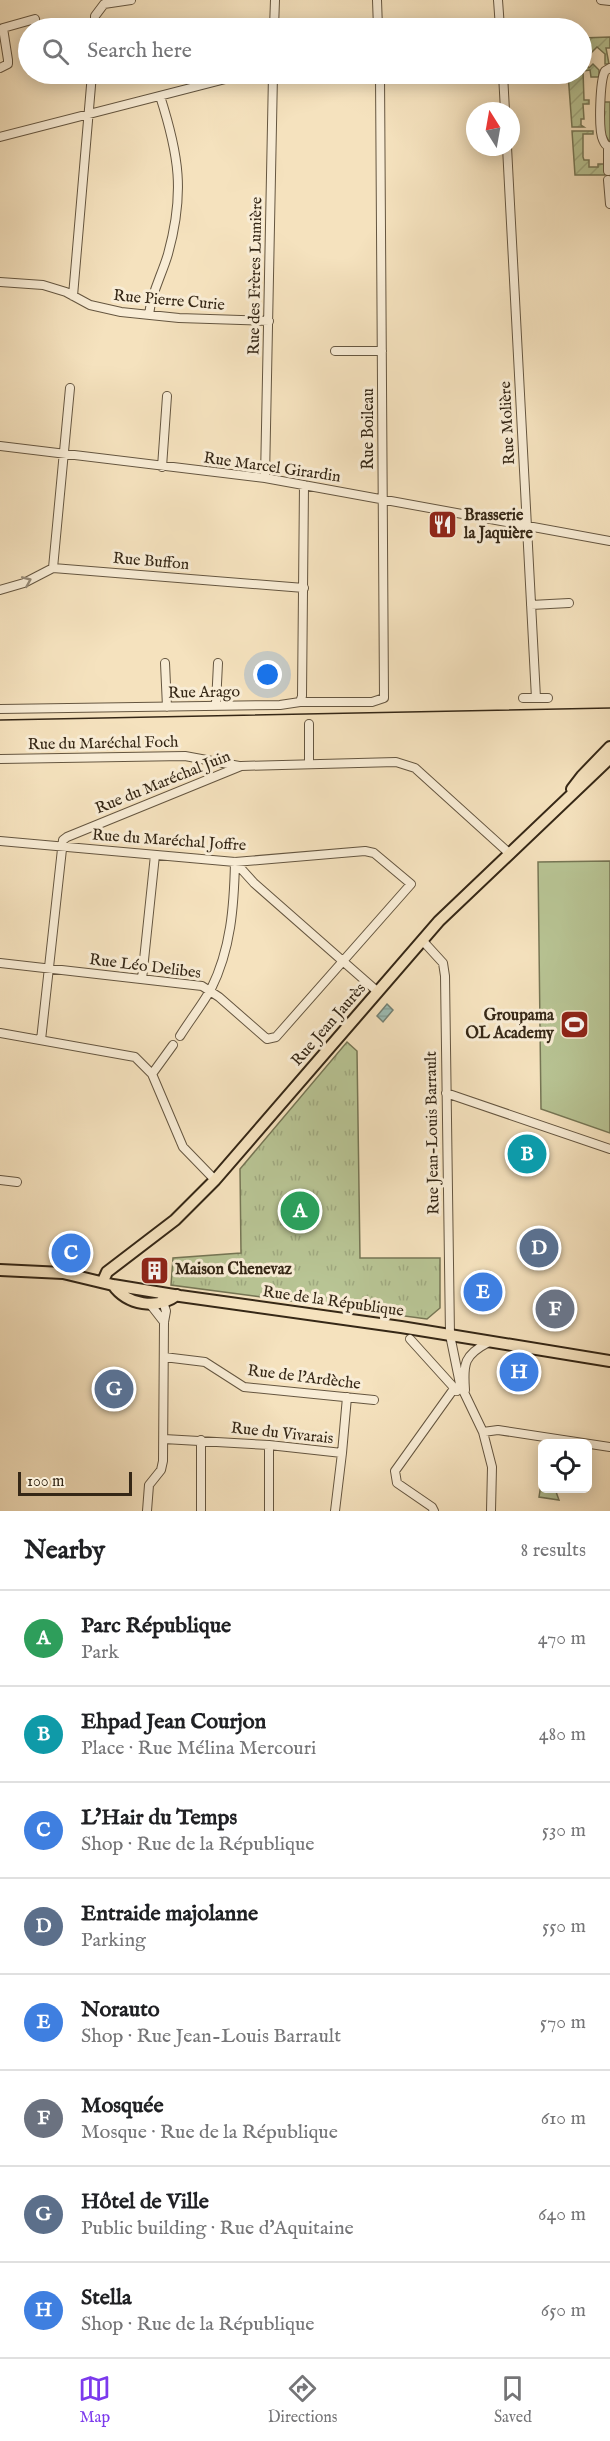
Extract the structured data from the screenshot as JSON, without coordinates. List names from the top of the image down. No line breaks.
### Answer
{"streets":{"main road":["Rue Jean Jaurès","Rue de la République"],"street":["Rue des Frères Lumière","Rue Pierre Curie","Rue Molière","Rue Boileau","Rue Marcel Girardin","Rue Buffon","Rue Arago","Rue du Maréchal Foch","Rue du Maréchal Juin","Rue du Maréchal Joffre","Rue Léo Delibes","Rue Jean-Louis Barrault","Rue de l'Ardèche","Rue du Vivarais"]},"crossings":[["Rue des Frères Lumière","Rue Pierre Curie"],["Rue des Frères Lumière","Rue Marcel Girardin"],["Rue Molière","Rue Marcel Girardin"],["Rue Boileau","Rue Marcel Girardin"],["Rue Boileau","Rue Arago"],["Rue du Maréchal Foch","Rue du Maréchal Juin"],["Rue du Maréchal Juin","Rue du Maréchal Joffre"],["Rue du Maréchal Juin","Rue Jean Jaurès"],["Rue du Maréchal Joffre","Rue Léo Delibes"],["Rue Jean Jaurès","Rue Jean-Louis Barrault"],["Rue Jean Jaurès","Rue de la République"],["Rue Jean-Louis Barrault","Rue de la République"],["Rue de l'Ardèche","Rue du Vivarais"]],"places":{"restaurant":["Brasserie la Jaquière"],"sports":["Groupama OL Academy"],"building":["Maison Chenevaz"]},"scale_bar":"100 m","north":"top","page":{"search":"Search here","pins":["B","A","D","C","E","F","H","G"],"scale":"100 m","heading":["Nearby","8 results"],"list":[{"mark":"A","name":"Parc République","note":"Park","value":"470 m"},{"mark":"B","name":"Ehpad Jean Courjon","note":"Place · Rue Mélina Mercouri","value":"480 m"},{"mark":"C","name":"L'Hair du Temps","note":"Shop · Rue de la République","value":"530 m"},{"mark":"D","name":"Entraide majolanne","note":"Parking","value":"550 m"},{"mark":"E","name":"Norauto","note":"Shop · Rue Jean-Louis Barrault","value":"570 m"},{"mark":"F","name":"Mosquée","note":"Mosque · Rue de la République","value":"610 m"},{"mark":"G","name":"Hôtel de Ville","note":"Public building · Rue d'Aquitaine","value":"640 m"},{"mark":"H","name":"Stella","note":"Shop · Rue de la République","value":"650 m"}],"nav":["Map","Directions","Saved"]}}
